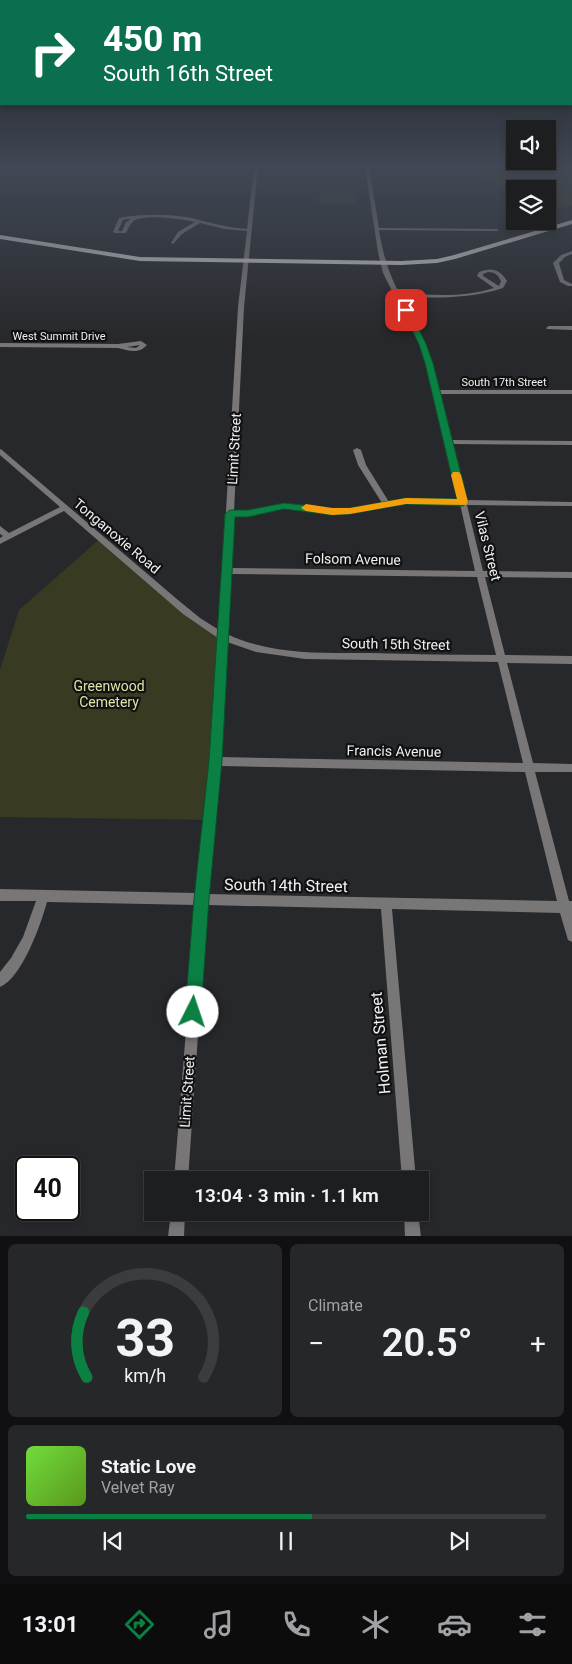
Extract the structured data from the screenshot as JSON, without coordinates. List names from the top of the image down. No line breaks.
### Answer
{"streets":{"street":["West Summit Drive","South 17th Street","Limit Street","Tonganoxie Road","Vilas Street","Folsom Avenue","South 15th Street","Francis Avenue","South 14th Street","Holman Street"]},"crossings":[["South 17th Street","Vilas Street"],["Limit Street","Tonganoxie Road"],["Limit Street","Folsom Avenue"],["Limit Street","South 15th Street"],["Limit Street","Francis Avenue"],["Limit Street","South 14th Street"],["Tonganoxie Road","South 15th Street"],["Vilas Street","Folsom Avenue"],["Vilas Street","South 15th Street"],["Vilas Street","Francis Avenue"],["Vilas Street","South 14th Street"],["South 14th Street","Holman Street"]],"parks":["Greenwood Cemetery"],"page":{"turn":["450 m","South 16th Street"],"limit":"40","trip":"13:04 · 3 min · 1.1 km","tile":"Climate","heat":["−","20.5°","+"],"song":["Static Love","Velvet Ray"],"tabs":"13:01","gauge":["33","km/h"]}}
